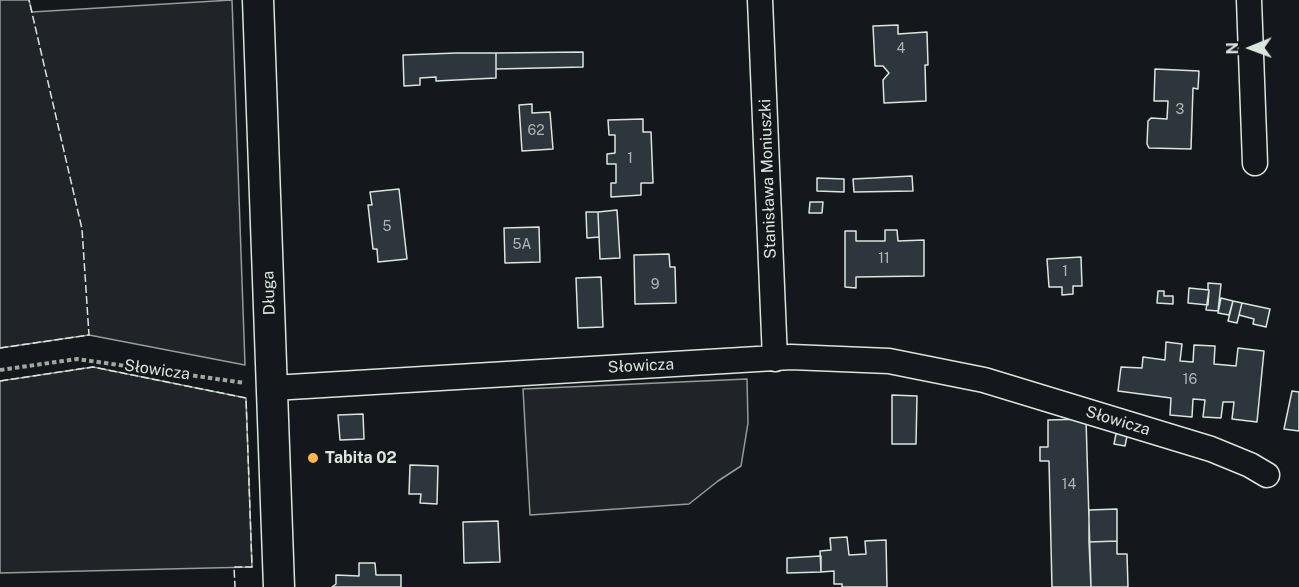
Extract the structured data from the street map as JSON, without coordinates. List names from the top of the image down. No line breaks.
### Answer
{"streets":{"street":["Stanisława Moniuszki","Długa","Słowicza"]},"crossings":[["Stanisława Moniuszki","Słowicza"],["Długa","Słowicza"]],"places":["Tabita 02"],"house_numbers":["4","3","62","1","5","5A","11","1","9","16","14"],"north":"left"}
